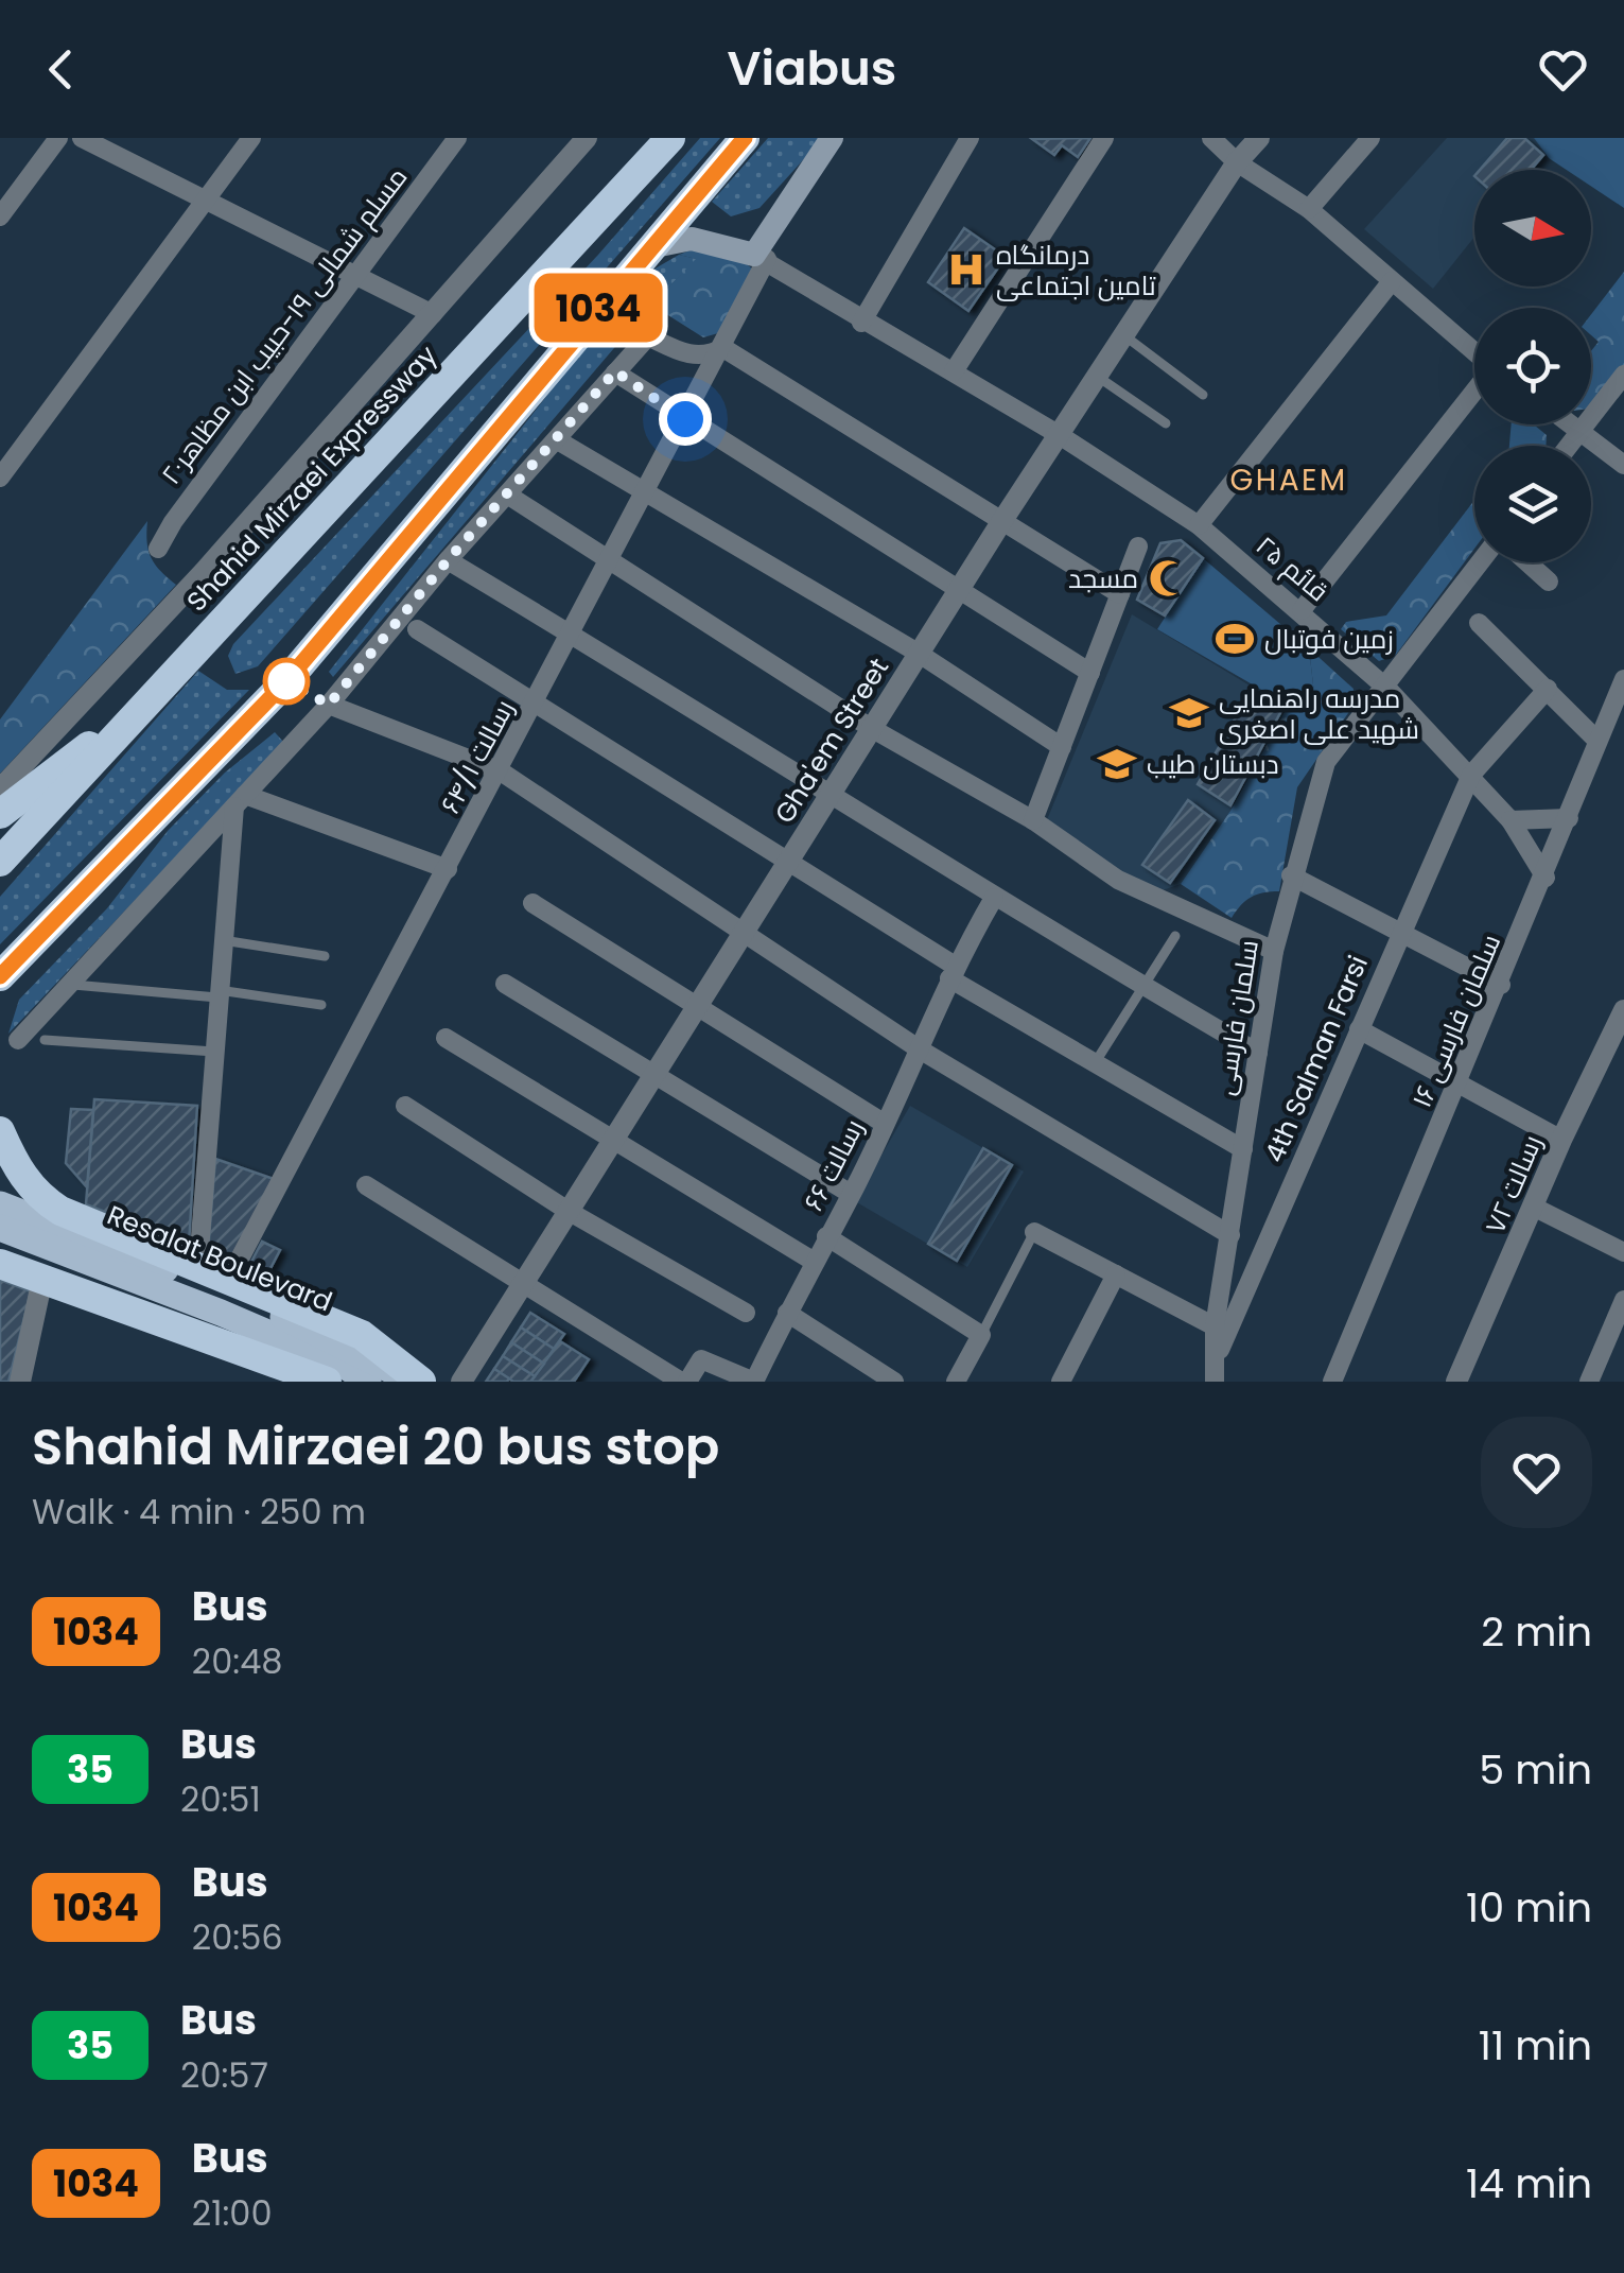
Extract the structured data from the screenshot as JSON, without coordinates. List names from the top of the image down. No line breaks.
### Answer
{"streets":{"highway":["Shahid Mirzaei Expressway"],"main road":["Resalat Boulevard"],"street":["مسلم شمالی ۱۹-حبیب ابن مظاهر۲۰","قائم ۲۵","Gha'em Street","رسالت ۶۴/۱","سلمان فارسی","سلمان فارسی ۱۶","4th Salman Farsi","رسالت ۶۶","رسالت ۷۲"]},"crossings":[["قائم ۲۵","Gha'em Street"],["قائم ۲۵","رسالت ۶۴/۱"],["قائم ۲۵","سلمان فارسی"],["قائم ۲۵","سلمان فارسی ۱۶"],["قائم ۲۵","4th Salman Farsi"],["سلمان فارسی","4th Salman Farsi"]],"districts":["GHAEM"],"places":{"hospital":["درمانگاه تامین اجتماعی"],"mosque":["مسجد"],"sports":["زمین فوتبال"],"school or university":["مدرسه راهنمایی شهید علی اصغری","دبستان طیب"]},"lines":["bus line 1034"],"north":"right","page":{"header":"Viabus","on_map":"1034","heading":["Shahid Mirzaei 20 bus stop","Walk · 4 min · 250 m"],"list":[{"mark":"1034","name":"Bus","note":"20:48","value":"2 min"},{"mark":"35","name":"Bus","note":"20:51","value":"5 min"},{"mark":"1034","name":"Bus","note":"20:56","value":"10 min"},{"mark":"35","name":"Bus","note":"20:57","value":"11 min"},{"mark":"1034","name":"Bus","note":"21:00","value":"14 min"}]}}
